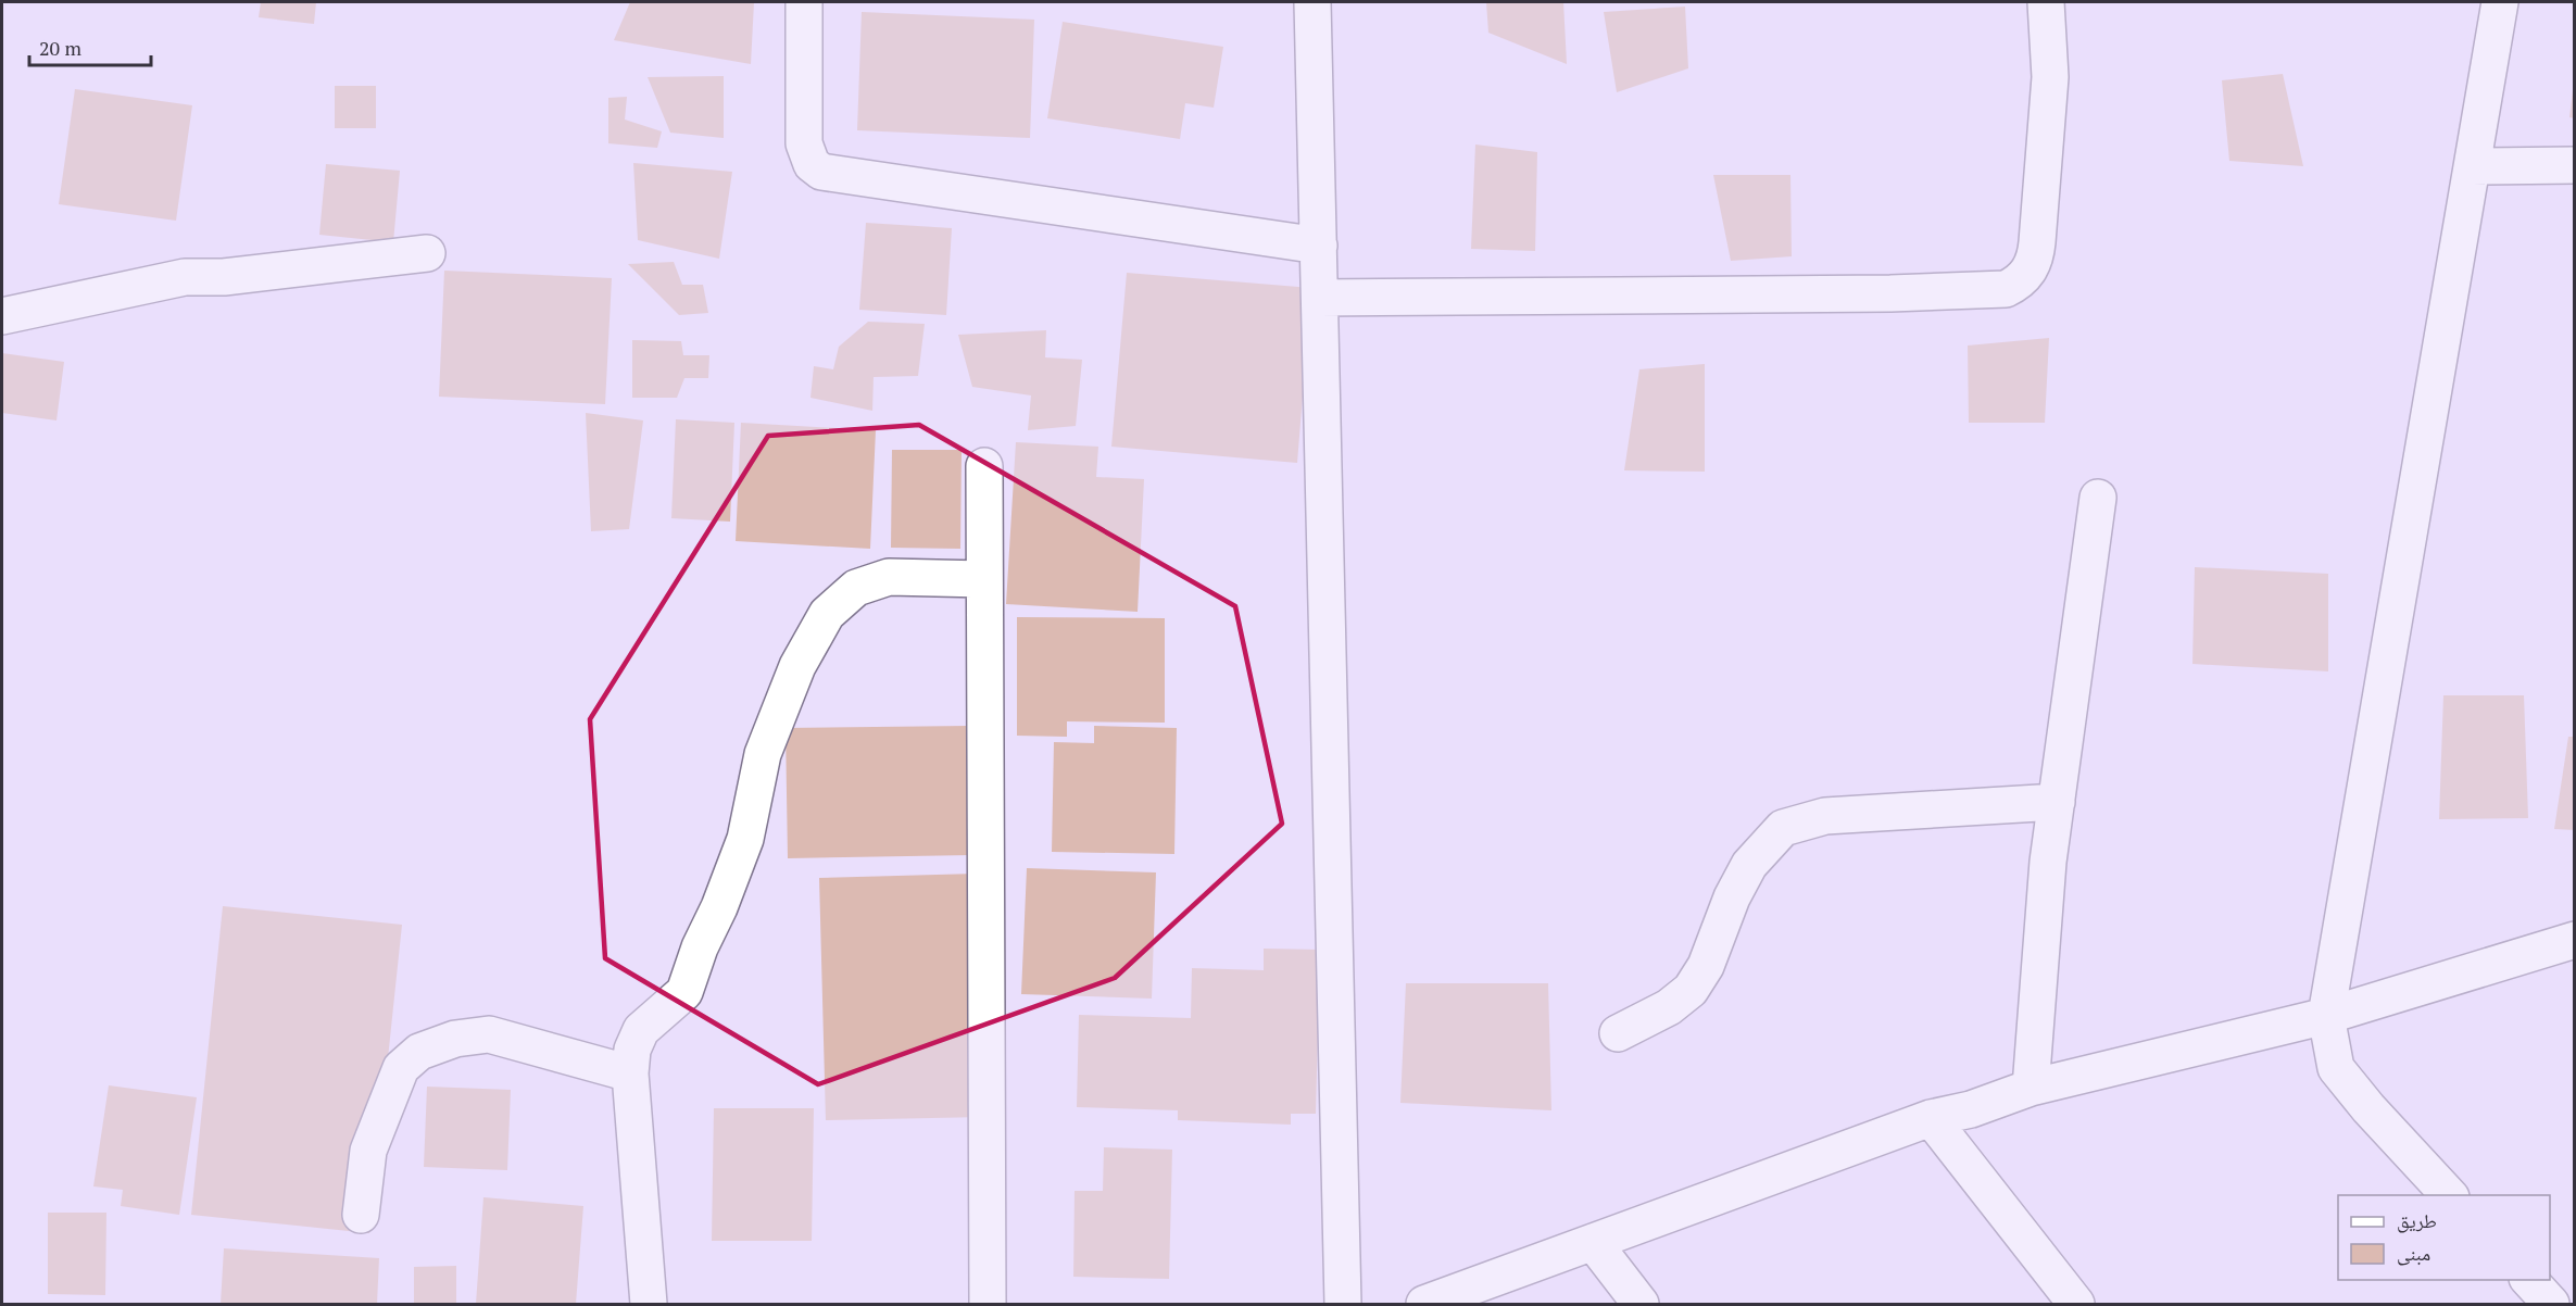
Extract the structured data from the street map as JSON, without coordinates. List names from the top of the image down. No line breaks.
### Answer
{"legend":["طريق","مبنى"],"scale_bar":"20 m"}
